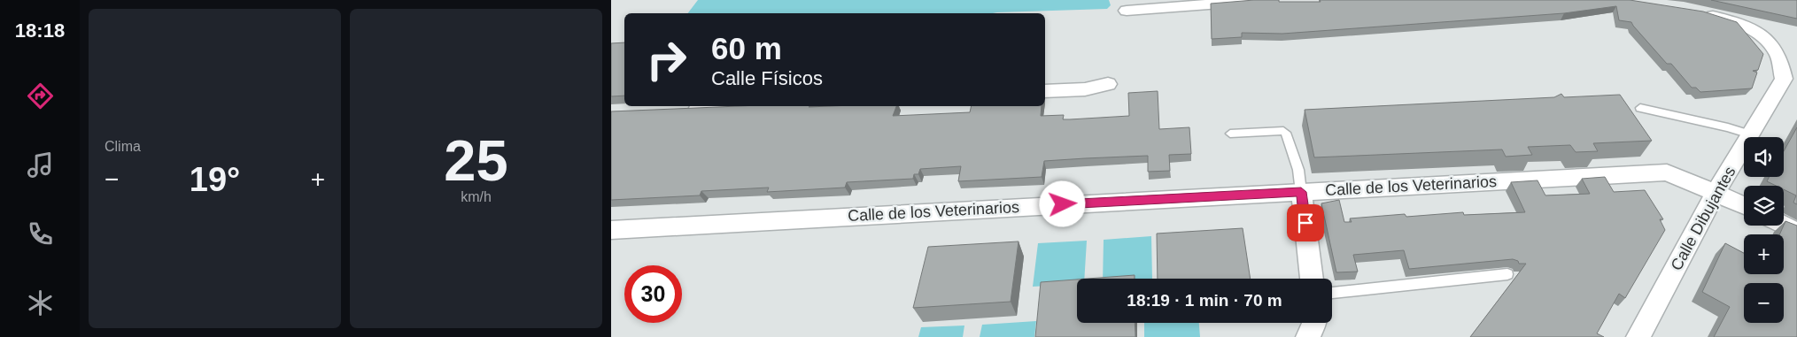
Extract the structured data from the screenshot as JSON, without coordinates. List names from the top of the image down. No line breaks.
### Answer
{"streets":{"street":["Calle de los Veterinarios","Calle Dibujantes"]},"crossings":[["Calle de los Veterinarios","Calle Dibujantes"]],"page":{"tabs":"18:18","tile":["Clima",["25","km/h"]],"turn":["60 m","Calle Físicos"],"map_buttons":["+","−"],"heat":["−","19°","+"],"limit":"30","trip":"18:19 · 1 min · 70 m"}}
